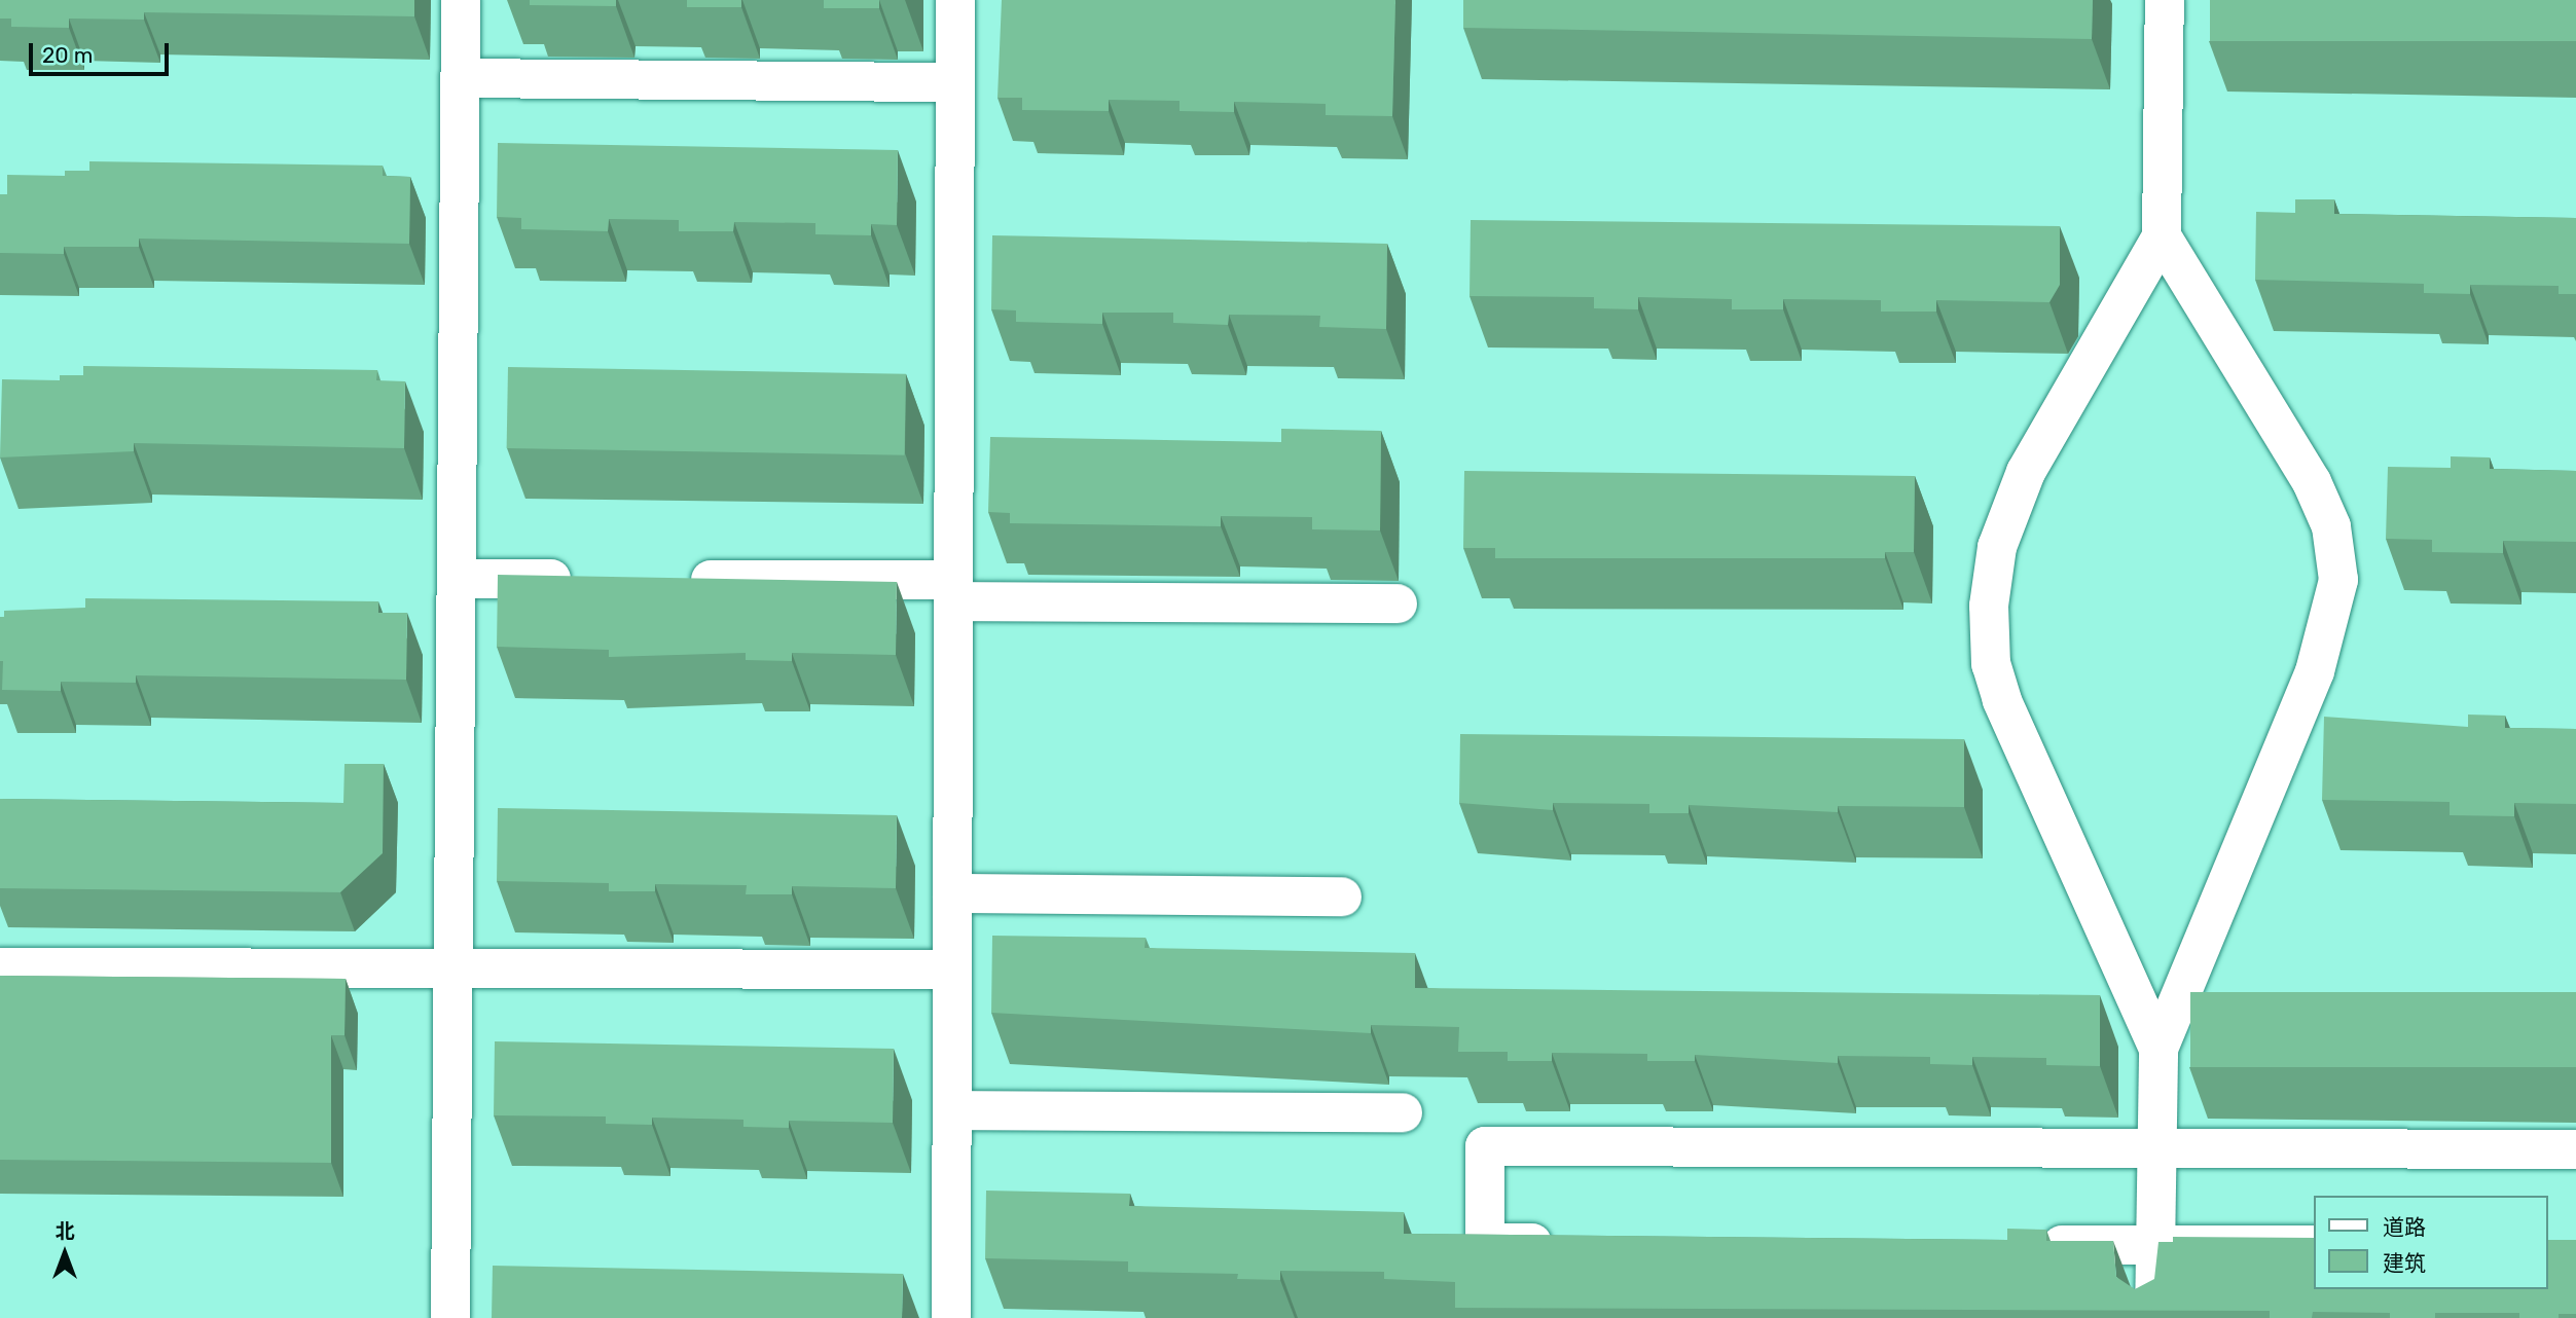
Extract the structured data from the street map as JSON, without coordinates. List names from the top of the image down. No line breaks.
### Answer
{"legend":["道路","建筑"],"scale_bar":"20 m","north":"top"}
